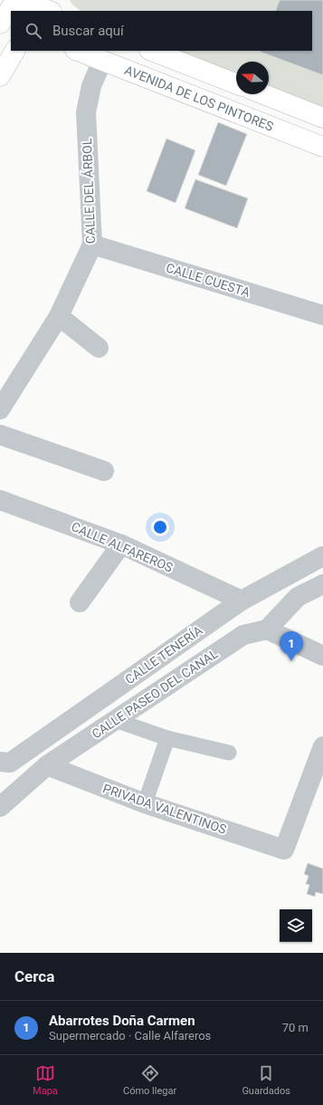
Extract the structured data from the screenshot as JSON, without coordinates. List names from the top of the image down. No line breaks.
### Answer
{"streets":{"main road":["AVENIDA DE LOS PINTORES"],"street":["CALLE DEL ÁRBOL","CALLE CUESTA","CALLE ALFAREROS","CALLE TENERÍA","CALLE PASEO DEL CANAL","PRIVADA VALENTINOS"]},"crossings":[["AVENIDA DE LOS PINTORES","CALLE DEL ÁRBOL"],["CALLE DEL ÁRBOL","CALLE CUESTA"],["CALLE ALFAREROS","CALLE TENERÍA"],["CALLE PASEO DEL CANAL","PRIVADA VALENTINOS"]],"north":"left","page":{"search":"Buscar aquí","pins":"1","heading":"Cerca","list":[{"mark":"1","name":"Abarrotes Doña Carmen","note":"Supermercado · Calle Alfareros","value":"70 m"}],"nav":["Mapa","Cómo llegar","Guardados"]}}
